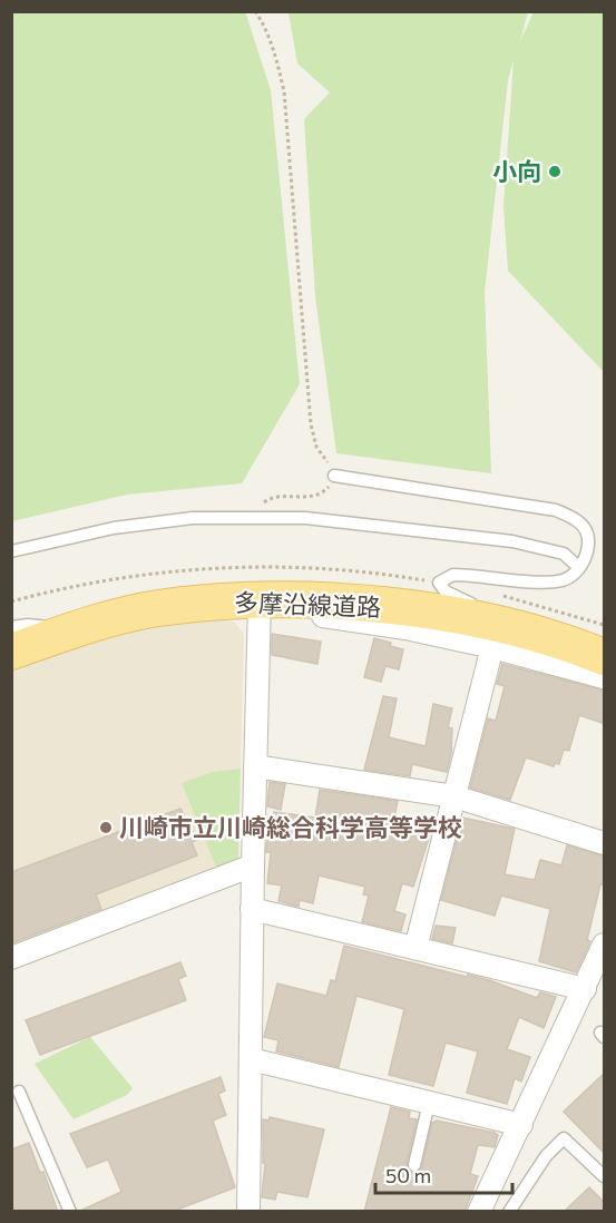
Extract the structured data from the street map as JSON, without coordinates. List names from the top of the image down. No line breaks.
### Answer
{"streets":{"main road":["多摩沿線道路"]},"places":["小向","川崎市立川崎総合科学高等学校"],"scale_bar":"50 m"}
